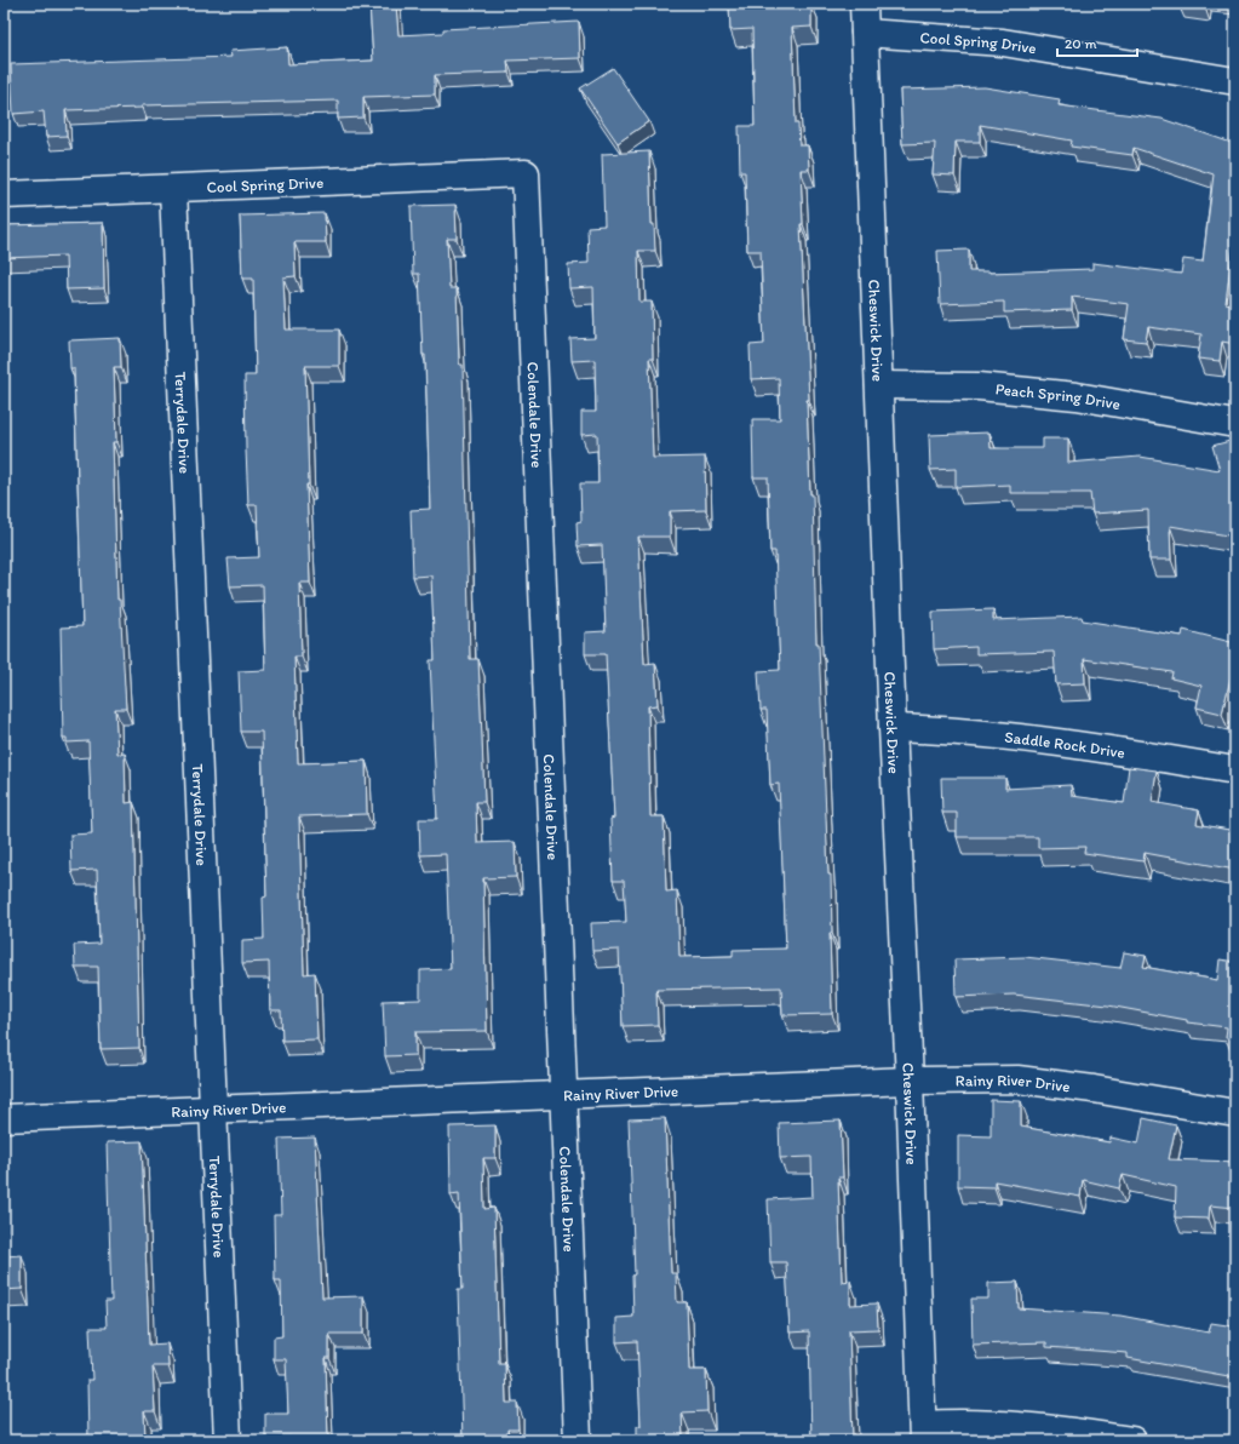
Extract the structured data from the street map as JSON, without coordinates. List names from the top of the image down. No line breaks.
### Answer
{"streets":{"street":["Cool Spring Drive","Cheswick Drive","Peach Spring Drive","Colendale Drive","Terrydale Drive","Saddle Rock Drive","Rainy River Drive"]},"crossings":[["Cool Spring Drive","Cheswick Drive"],["Cool Spring Drive","Colendale Drive"],["Cool Spring Drive","Terrydale Drive"],["Cheswick Drive","Peach Spring Drive"],["Cheswick Drive","Saddle Rock Drive"],["Cheswick Drive","Rainy River Drive"],["Colendale Drive","Rainy River Drive"],["Terrydale Drive","Rainy River Drive"]],"scale_bar":"20 m"}
